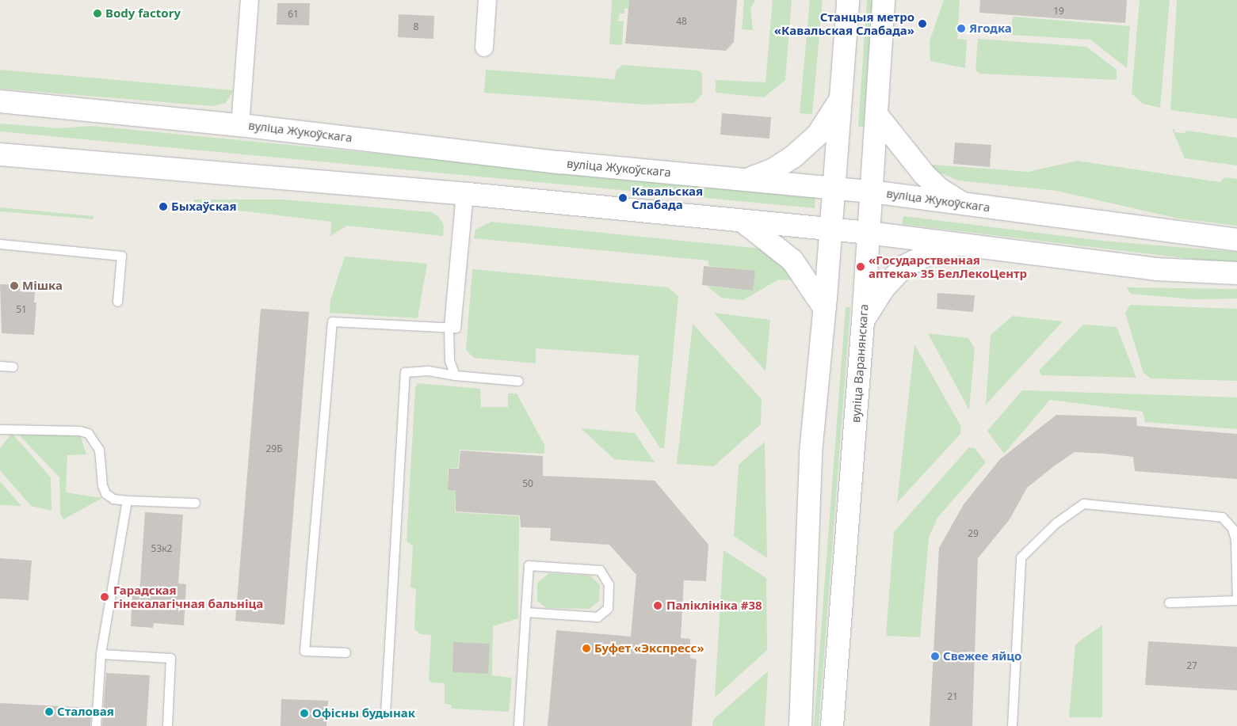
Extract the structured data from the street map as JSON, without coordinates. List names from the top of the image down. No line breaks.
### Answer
{"streets":{"main road":["вуліца Жукоўскага","вуліца Варанянскага"]},"crossings":[["вуліца Жукоўскага","вуліца Варанянскага"]],"places":["Body factory","Станцыя метро «Кавальская Слабада»","Ягодка","Кавальская Слабада","Быхаўская","«Государственная аптека» 35 БелЛекоЦентр","Мішка","Гарадская гінекалагічная бальніца","Паліклініка #38","Буфет «Экспресс»","Свежее яйцо","Сталовая","Офісны будынак"],"house_numbers":["19","61","48","8","51","29Б","50","29","53к2","27","21"]}
